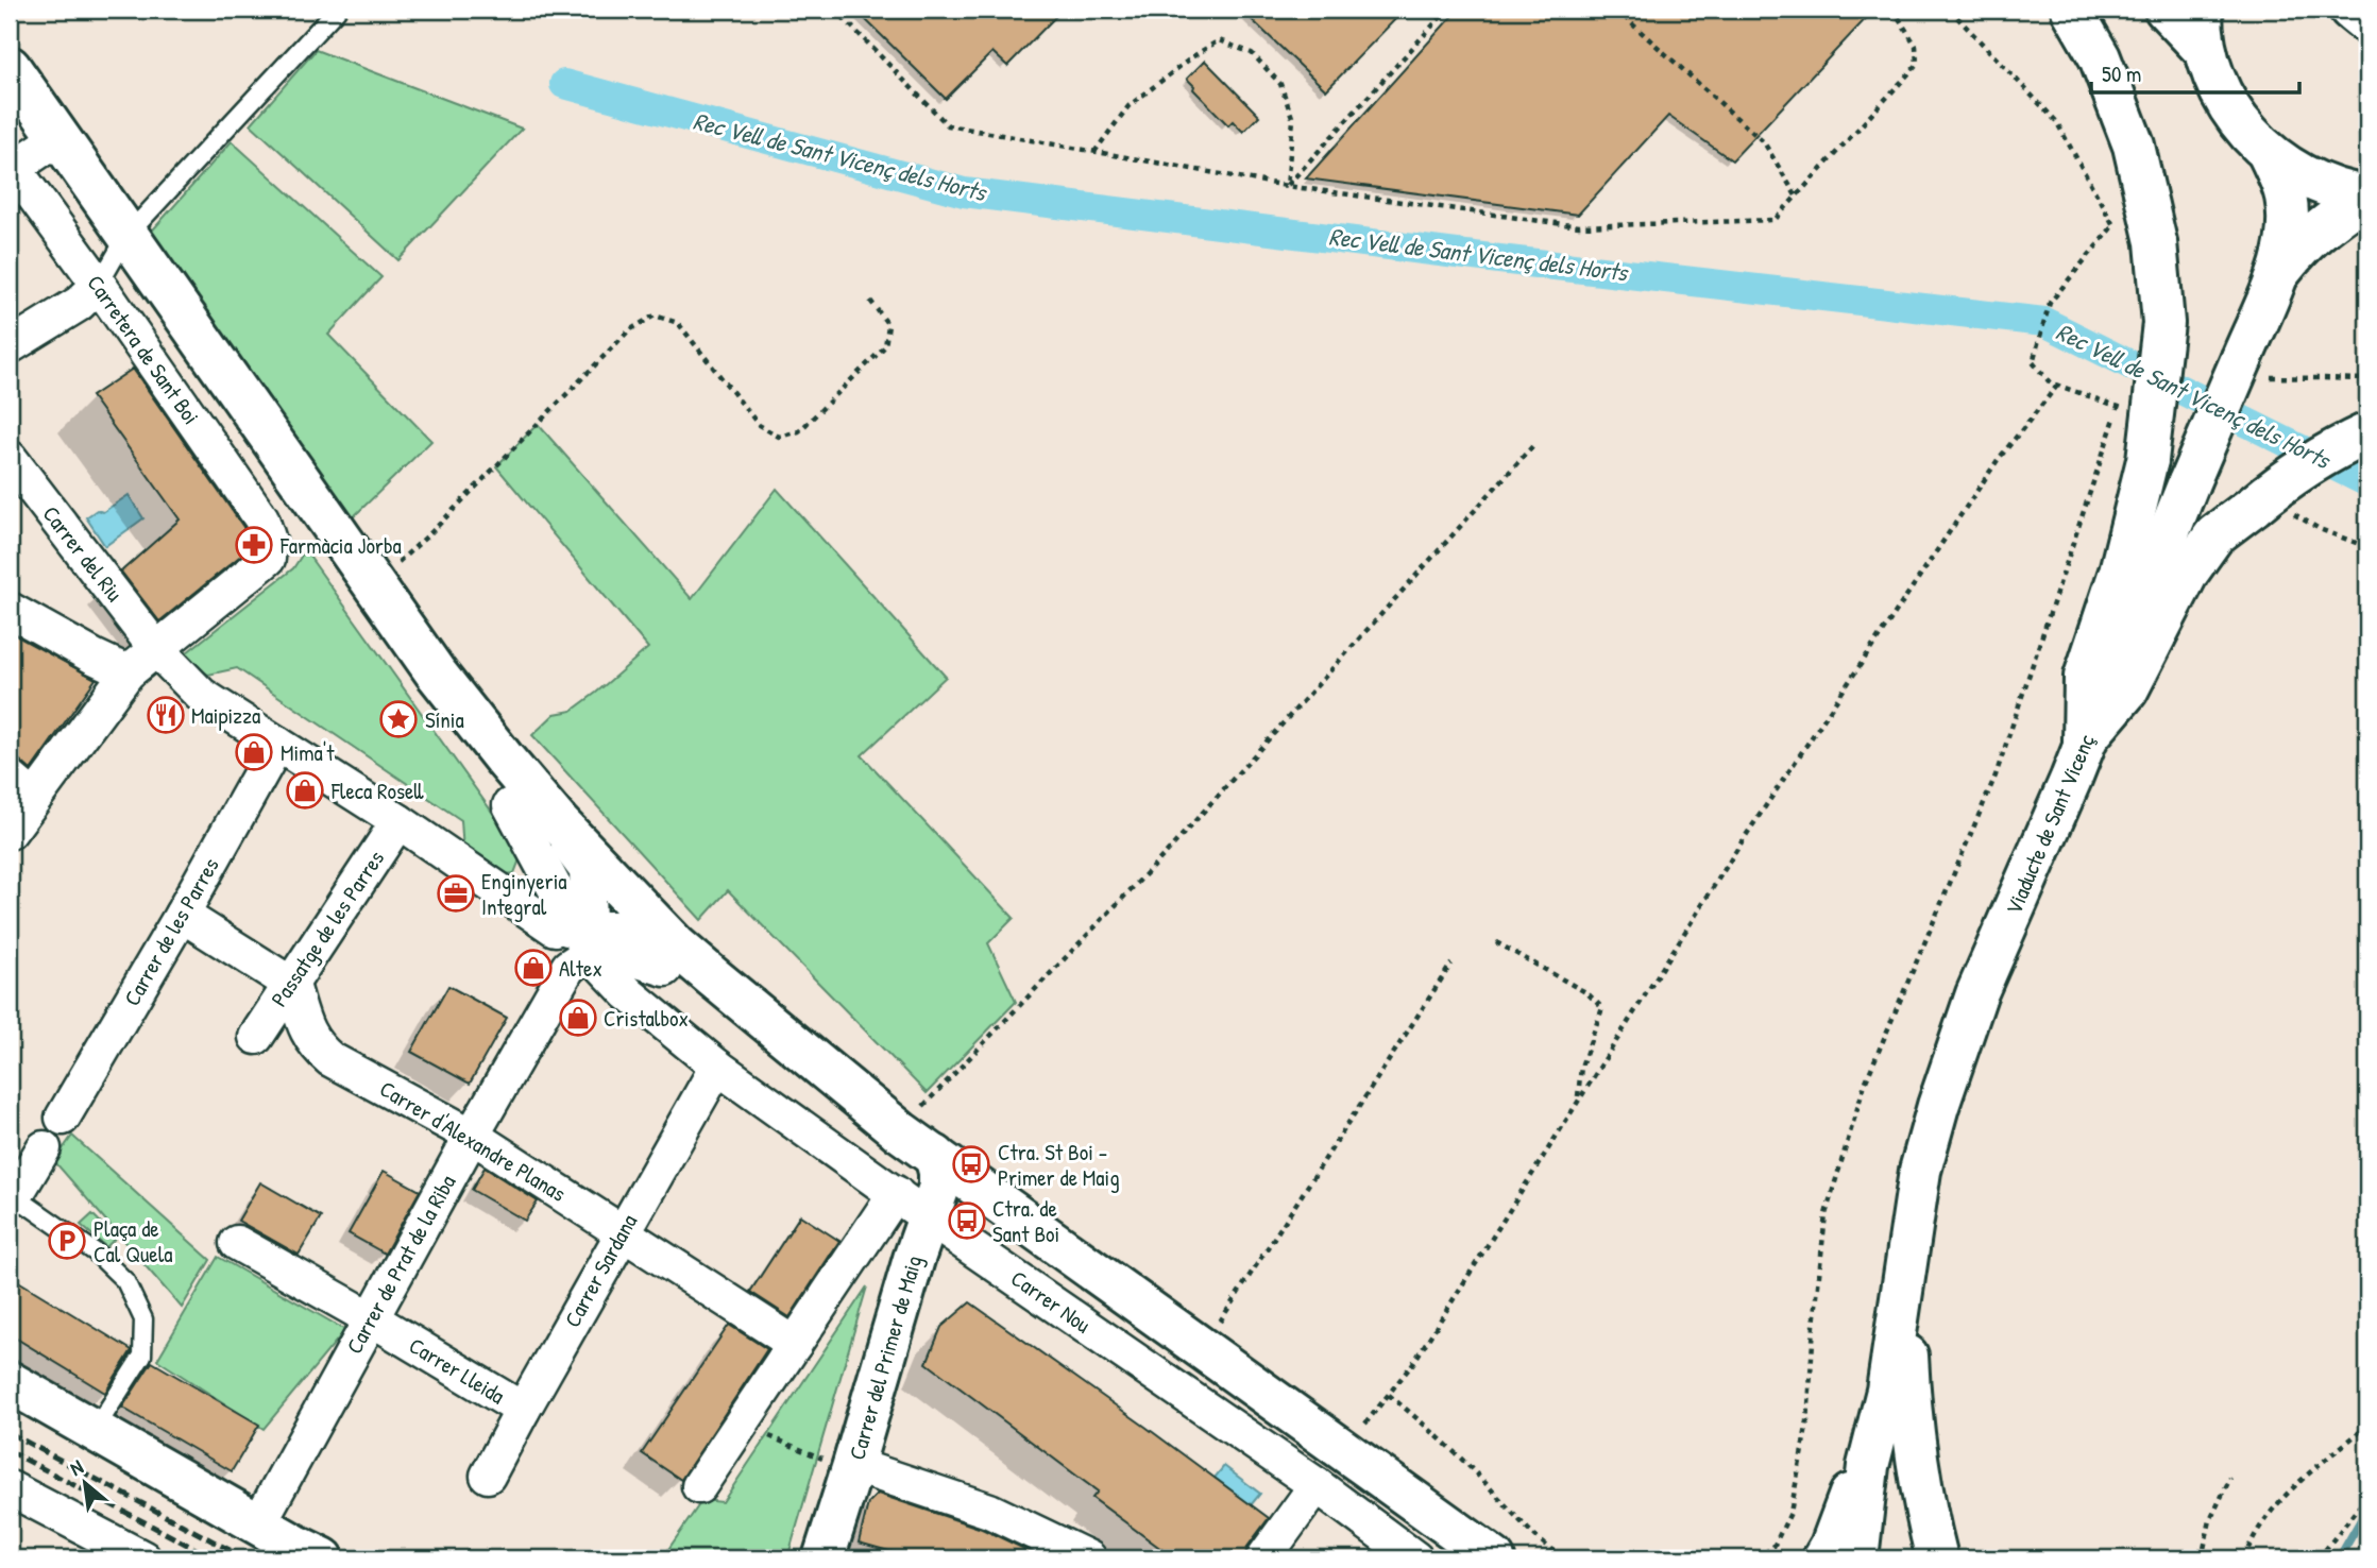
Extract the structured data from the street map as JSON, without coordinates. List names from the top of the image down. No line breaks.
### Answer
{"streets":{"main road":["Viaducte de Sant Vicenç","Carrer del Primer de Maig"],"street":["Carretera de Sant Boi","Carrer del Riu","Passatge de les Parres","Carrer de les Parres","Carrer d'Alexandre Planas","Carrer de Prat de la Riba","Carrer Sardana","Carrer Nou","Carrer Lleida"]},"crossings":[["Carretera de Sant Boi","Carrer del Riu"],["Carretera de Sant Boi","Carrer Nou"],["Carrer del Riu","Carrer Nou"],["Passatge de les Parres","Carrer d'Alexandre Planas"],["Passatge de les Parres","Carrer Nou"],["Carrer de les Parres","Carrer Nou"],["Carrer d'Alexandre Planas","Carrer de Prat de la Riba"],["Carrer d'Alexandre Planas","Carrer Sardana"],["Carrer de Prat de la Riba","Carrer Nou"],["Carrer de Prat de la Riba","Carrer Lleida"],["Carrer Sardana","Carrer Nou"],["Carrer Sardana","Carrer Lleida"],["Carrer Nou","Carrer del Primer de Maig"]],"water":["Rec Vell de Sant Vicenç dels Horts"],"places":{"pharmacy":["Farmàcia Jorba"],"restaurant":["Maipizza"],"place":["Sínia"],"shop":["Mima't","Fleca Rosell","Altex","Cristalbox"],"office":["Enginyeria Integral"],"bus stop":["Ctra. St Boi - Primer de Maig","Ctra. de Sant Boi"],"parking":["Plaça de Cal Quela"]},"scale_bar":"50 m","north":"top left"}
